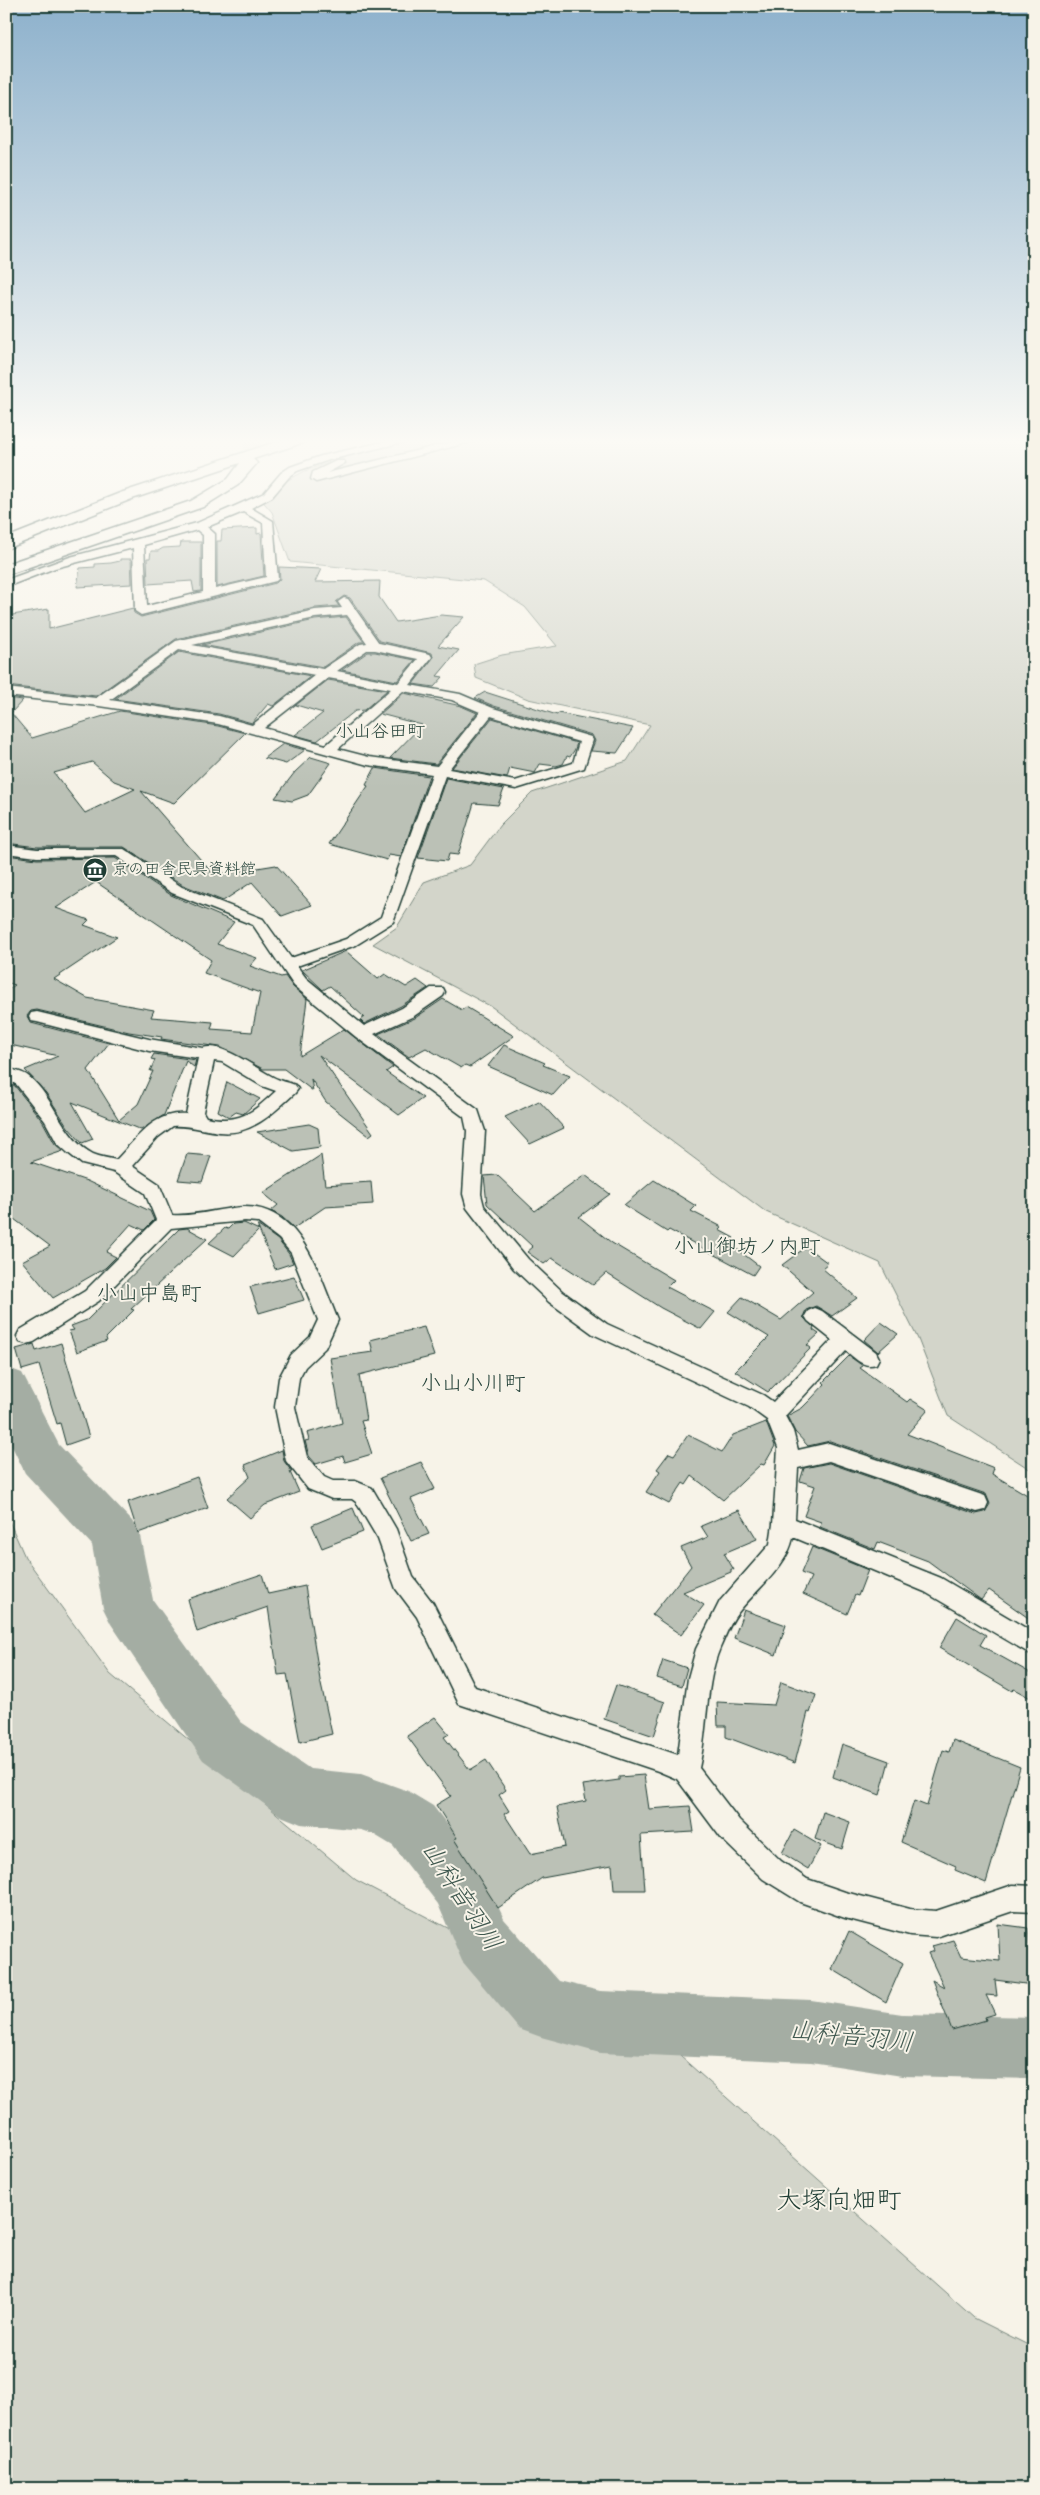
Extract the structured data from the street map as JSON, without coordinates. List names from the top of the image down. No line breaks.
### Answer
{"districts":["小山谷田町","小山御坊ノ内町","小山中島町","小山小川町","大塚向畑町"],"water":["山科音羽川"],"places":{"museum":["京の田舎民具資料館"]}}
